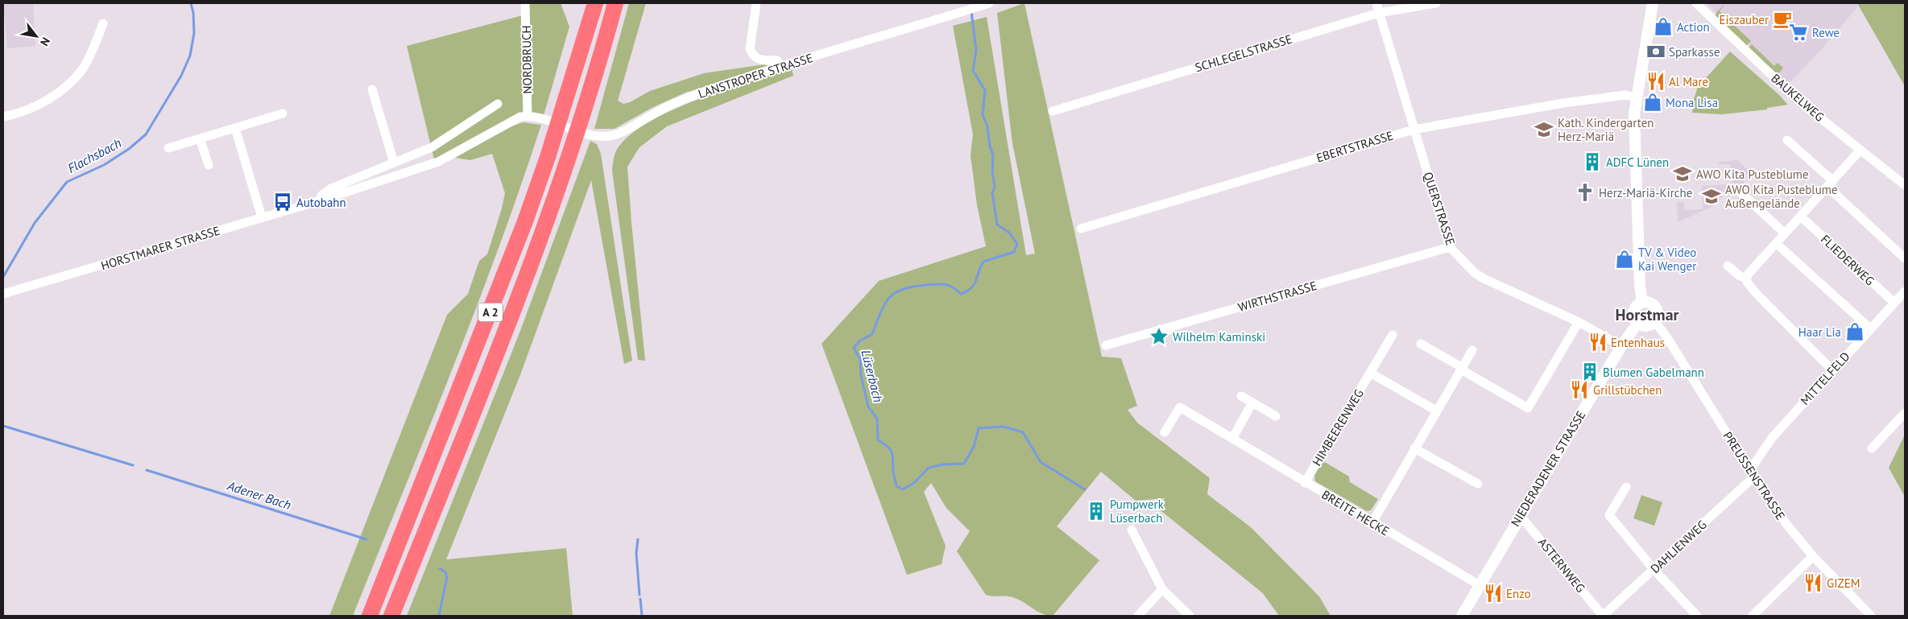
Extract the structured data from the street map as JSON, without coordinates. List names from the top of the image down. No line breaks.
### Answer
{"streets":{"highway":["A 2"],"street":["SCHLEGELSTRASSE","NORDBRUCH","LANSTROPER STRASSE","BAUKELWEG","EBERTSTRASSE","QUERSTRASSE","HORSTMARER STRASSE","FLIEDERWEG","WIRTHSTRASSE","MITTELFELD","HIMBEERENWEG","NIEDERADENER STRASSE","PREUSSENSTRASSE","BREITE HECKE","DAHLIENWEG","ASTERNWEG"]},"crossings":[["SCHLEGELSTRASSE","QUERSTRASSE"],["NORDBRUCH","LANSTROPER STRASSE"],["NORDBRUCH","HORSTMARER STRASSE"],["LANSTROPER STRASSE","HORSTMARER STRASSE"],["EBERTSTRASSE","QUERSTRASSE"],["QUERSTRASSE","WIRTHSTRASSE"],["QUERSTRASSE","NIEDERADENER STRASSE"],["FLIEDERWEG","MITTELFELD"],["MITTELFELD","PREUSSENSTRASSE"],["MITTELFELD","DAHLIENWEG"],["HIMBEERENWEG","BREITE HECKE"],["NIEDERADENER STRASSE","PREUSSENSTRASSE"],["NIEDERADENER STRASSE","BREITE HECKE"],["NIEDERADENER STRASSE","ASTERNWEG"],["PREUSSENSTRASSE","DAHLIENWEG"],["DAHLIENWEG","ASTERNWEG"]],"districts":["Horstmar"],"water":["Flachsbach","Lüserbach","Adener Bach"],"places":{"cafe":["Eiszauber"],"shop":["Action","Mona Lisa","TV & Video Kai Wenger","Haar Lia"],"supermarket":["Rewe"],"bank":["Sparkasse"],"restaurant":["Al Mare","Entenhaus","Grillstübchen","GIZEM","Enzo"],"school or university":["Kath. Kindergarten Herz-Mariä","AWO Kita Pusteblume","AWO Kita Pusteblume Außengelände"],"building":["ADFC Lünen","Blumen Gabelmann","Pumpwerk Lüserbach"],"church":["Herz-Mariä-Kirche"],"bus stop":["Autobahn"],"place":["Wilhelm Kaminski"]},"north":"bottom right"}
